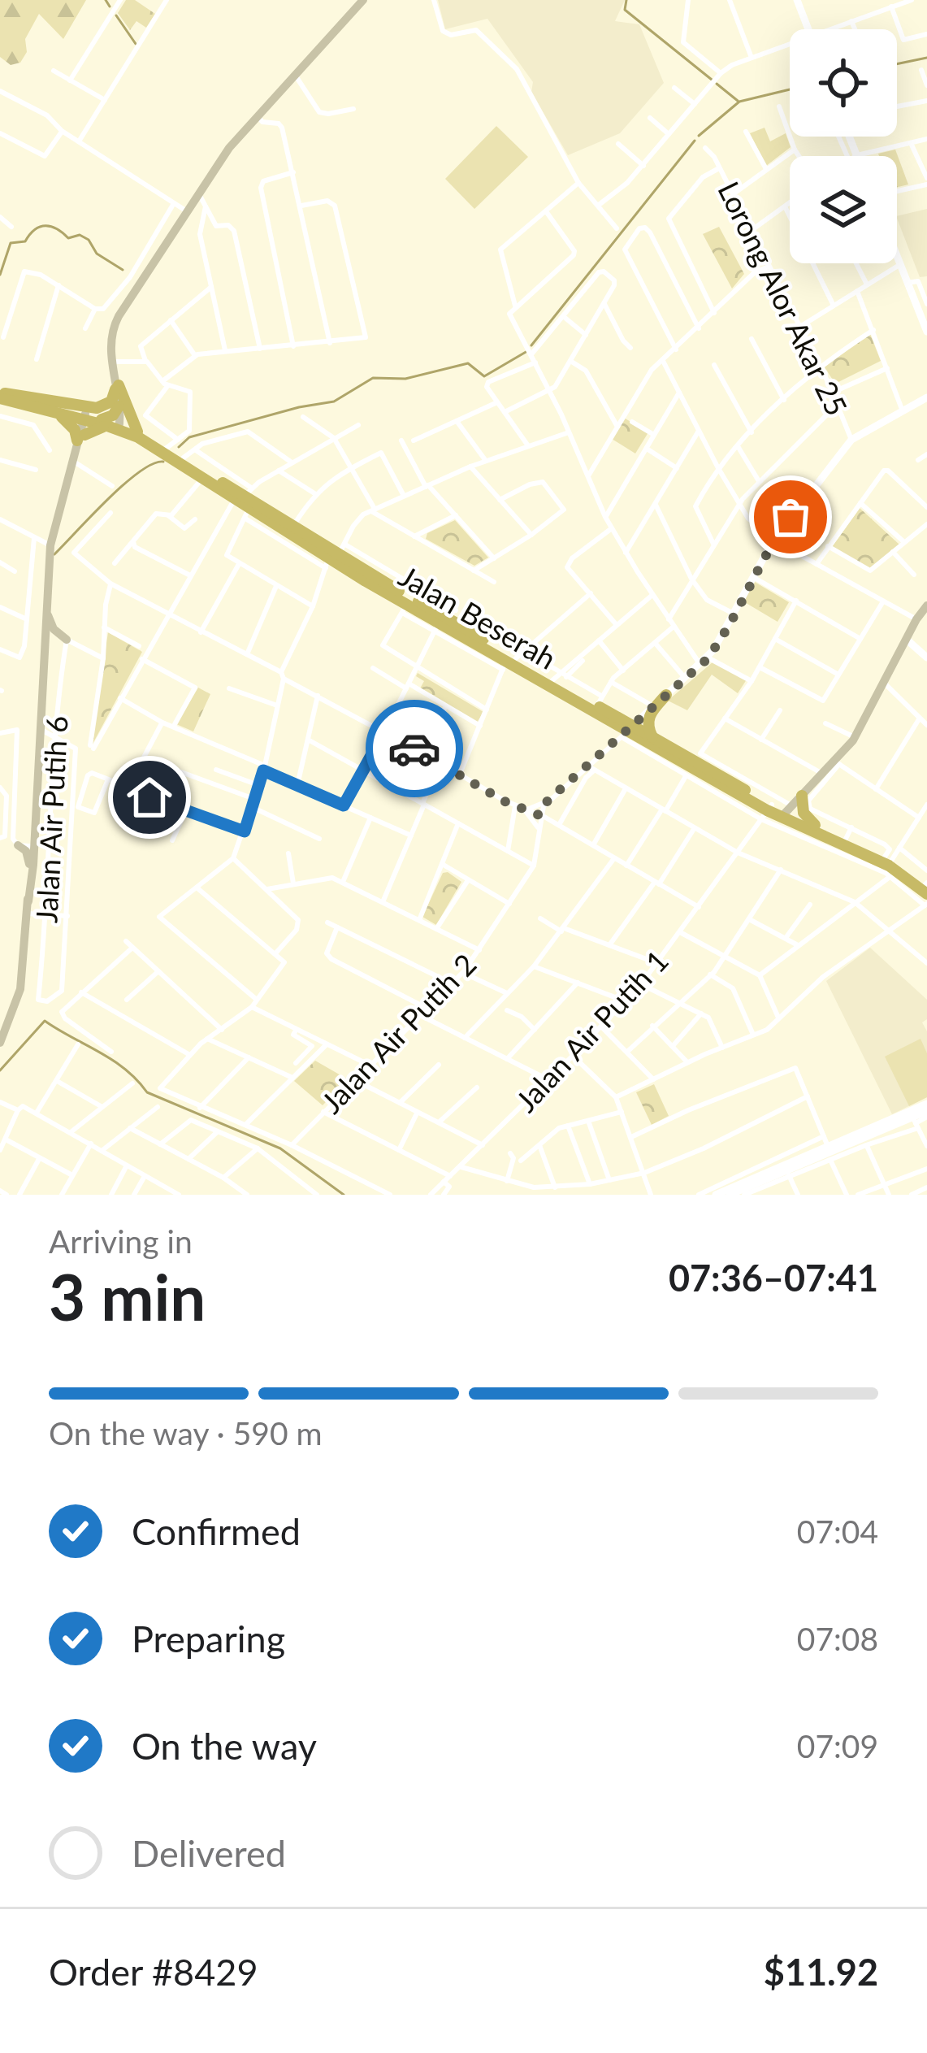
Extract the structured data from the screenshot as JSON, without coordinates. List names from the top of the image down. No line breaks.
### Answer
{"streets":{"highway":["Jalan Beserah"],"street":["Lorong Alor Akar 25","Jalan Air Putih 6","Jalan Air Putih 1","Jalan Air Putih 2"]},"crossings":[["Jalan Beserah","Jalan Air Putih 1"],["Jalan Beserah","Jalan Air Putih 2"]],"page":{"heading":["3 min","Arriving in","07:36–07:41"],"panel":["Order #8429","$11.92"],"bar":"On the way · 590 m","list":[["Confirmed","07:04"],["Preparing","07:08"],["On the way","07:09"],"Delivered"]}}
